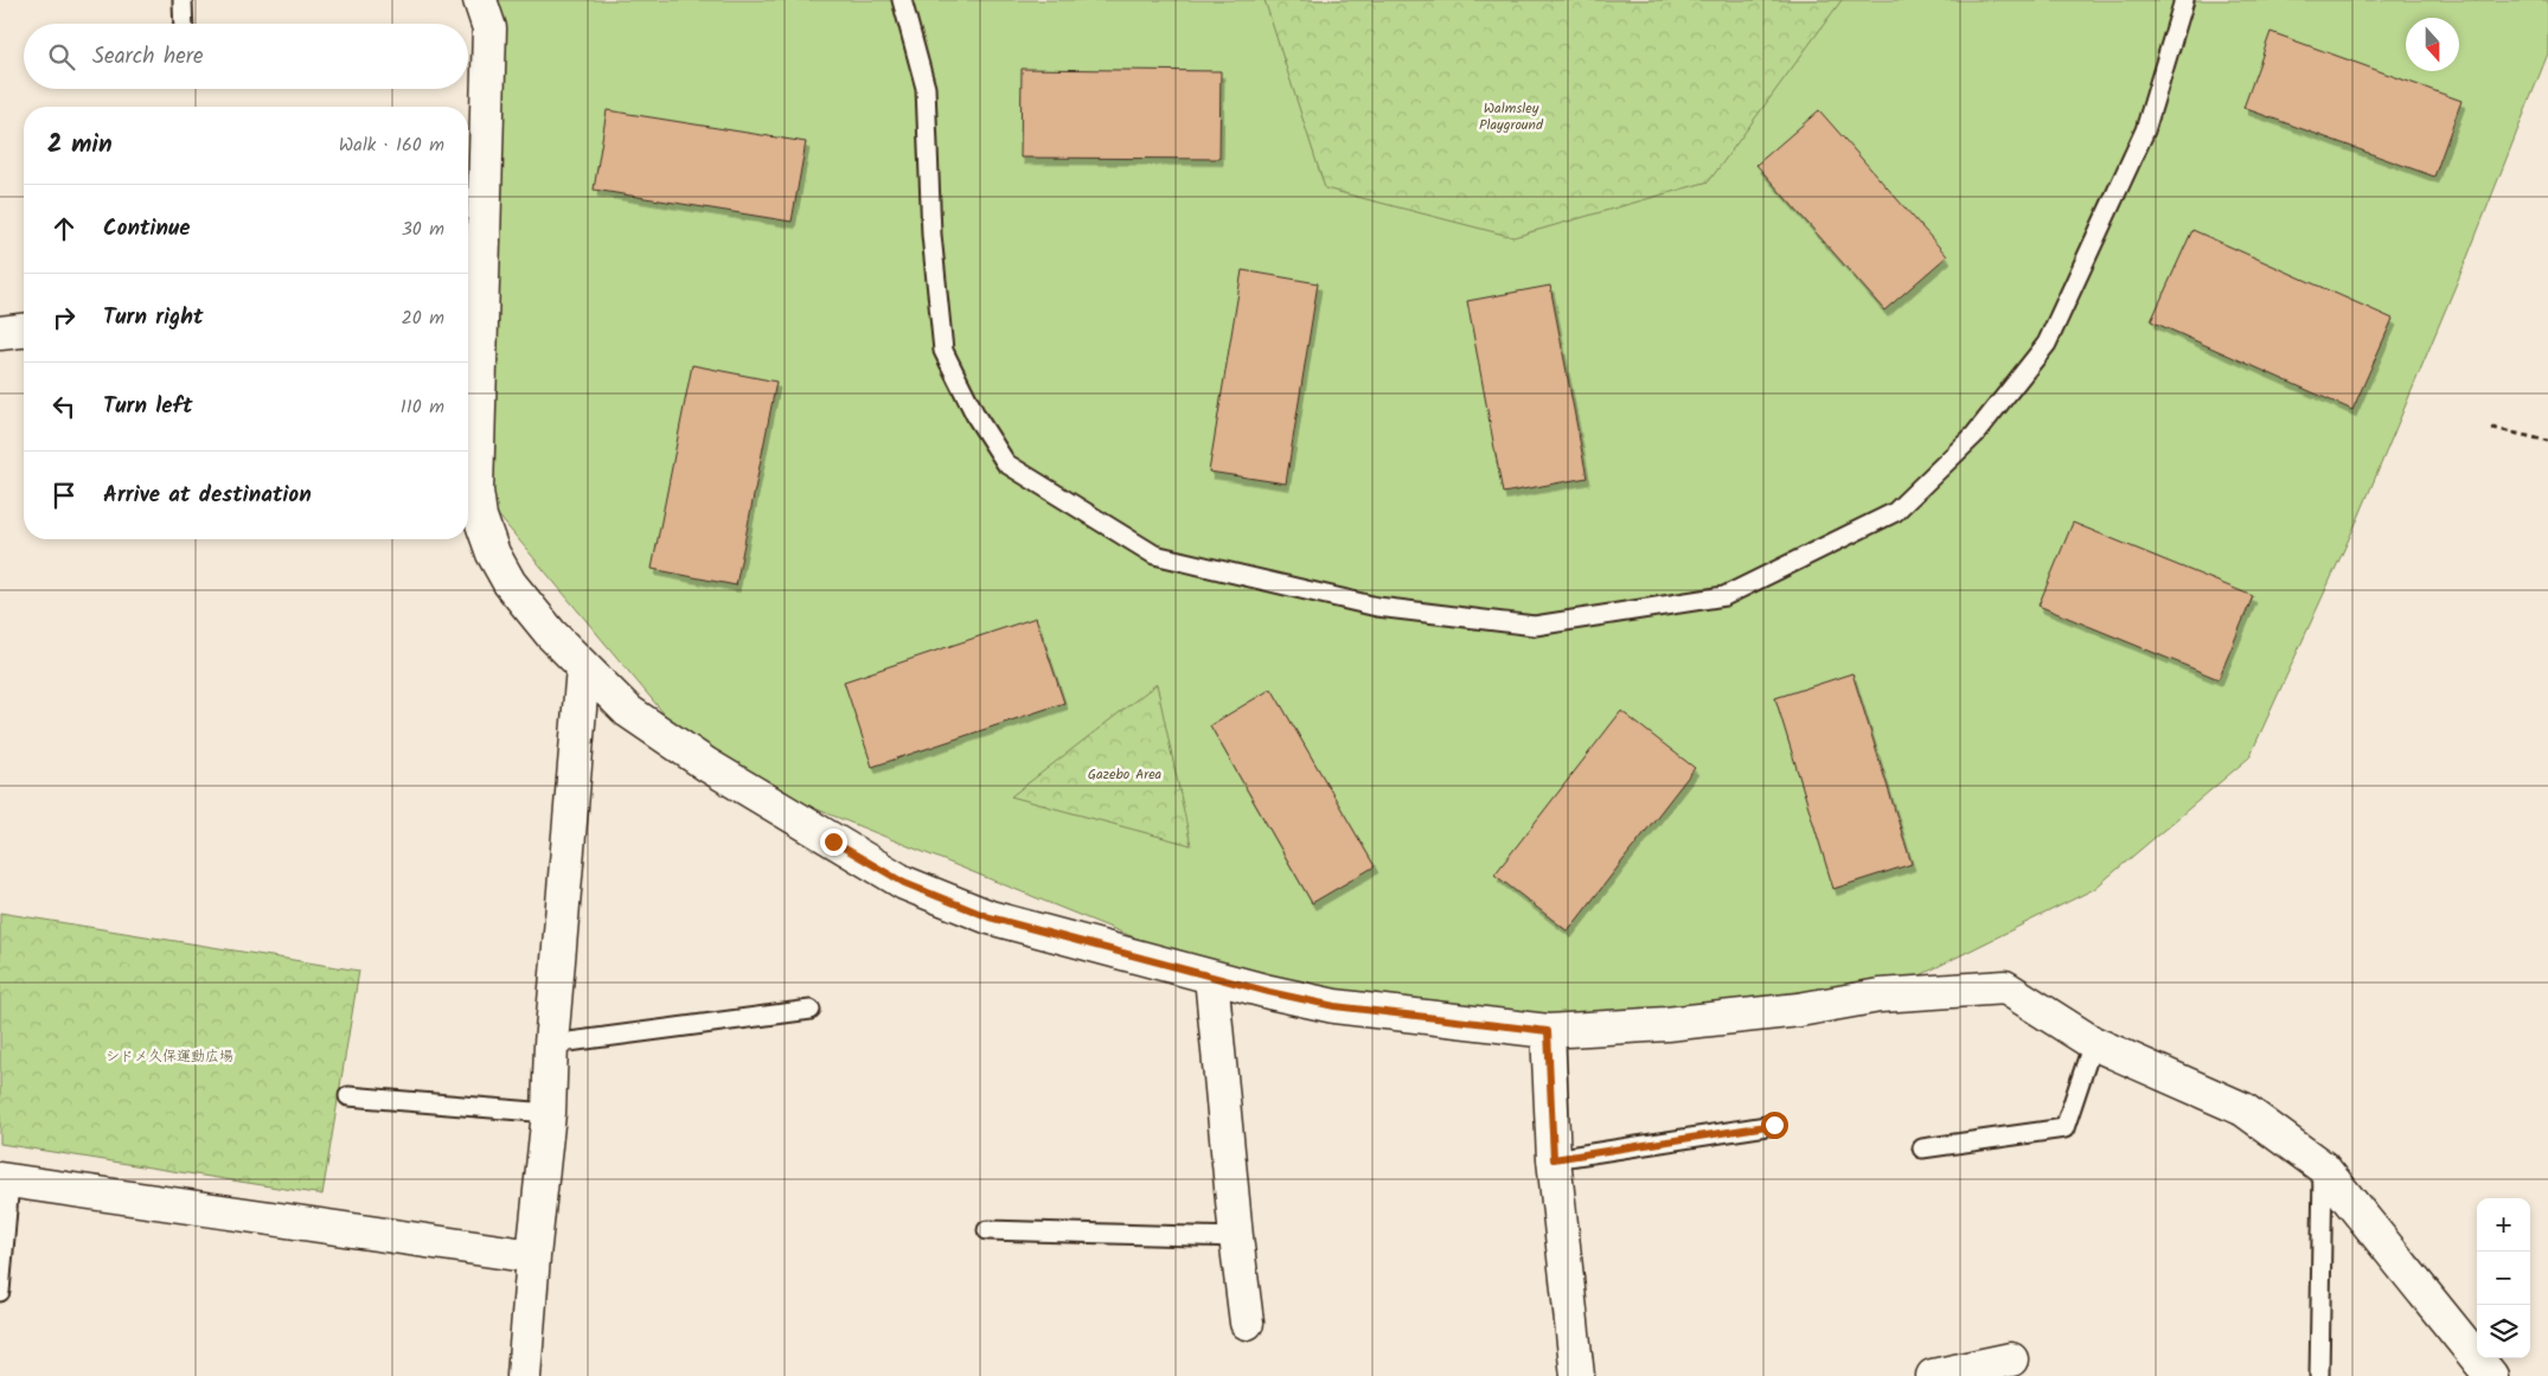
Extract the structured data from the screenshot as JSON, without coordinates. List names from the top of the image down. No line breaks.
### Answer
{"parks":["Walmsley Playground","Gazebo Area","シドメ久保運動広場"],"north":"bottom","page":{"search":"Search here","heading":["2 min","Walk · 160 m"],"list":[["Continue","30 m"],["Turn right","20 m"],["Turn left","110 m"],"Arrive at destination"],"map_buttons":["+","−"]}}
